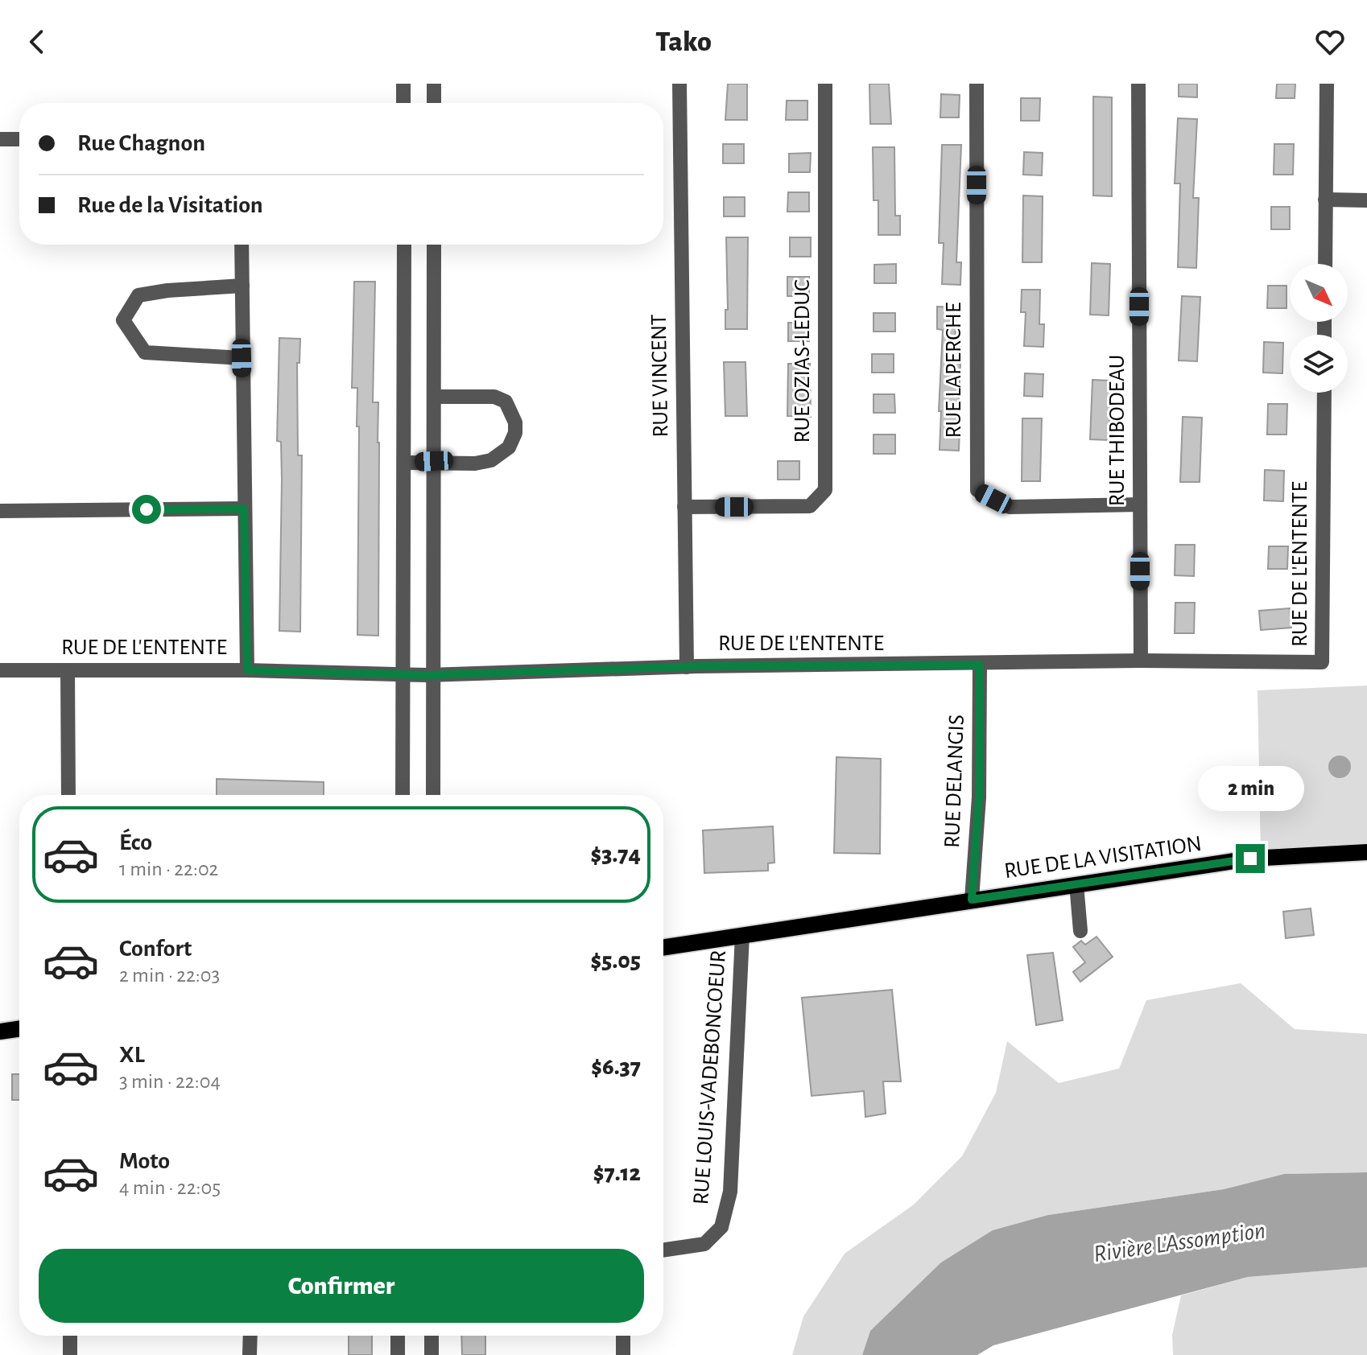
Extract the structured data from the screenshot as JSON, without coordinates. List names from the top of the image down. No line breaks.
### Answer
{"streets":{"main road":["RUE DE LA VISITATION"],"street":["RUE OZIAS-LEDUC","RUE LAPERCHE","RUE VINCENT","RUE THIBODEAU","RUE DE L'ENTENTE","RUE DELANGIS","RUE LOUIS-VADEBONCOEUR"]},"crossings":[["RUE OZIAS-LEDUC","RUE VINCENT"],["RUE LAPERCHE","RUE THIBODEAU"],["RUE VINCENT","RUE DE L'ENTENTE"],["RUE THIBODEAU","RUE DE L'ENTENTE"],["RUE DE L'ENTENTE","RUE DELANGIS"],["RUE DELANGIS","RUE DE LA VISITATION"],["RUE DE LA VISITATION","RUE LOUIS-VADEBONCOEUR"]],"water":["Rivière L'Assomption"],"north":"bottom right","page":{"header":"Tako","banner":["Rue Chagnon","Rue de la Visitation"],"bubble":"2 min","list":[{"name":"Éco","note":"1 min · 22:02","value":"$3.74"},{"name":"Confort","note":"2 min · 22:03","value":"$5.05"},{"name":"XL","note":"3 min · 22:04","value":"$6.37"},{"name":"Moto","note":"4 min · 22:05","value":"$7.12"}],"buttons":"Confirmer"}}
